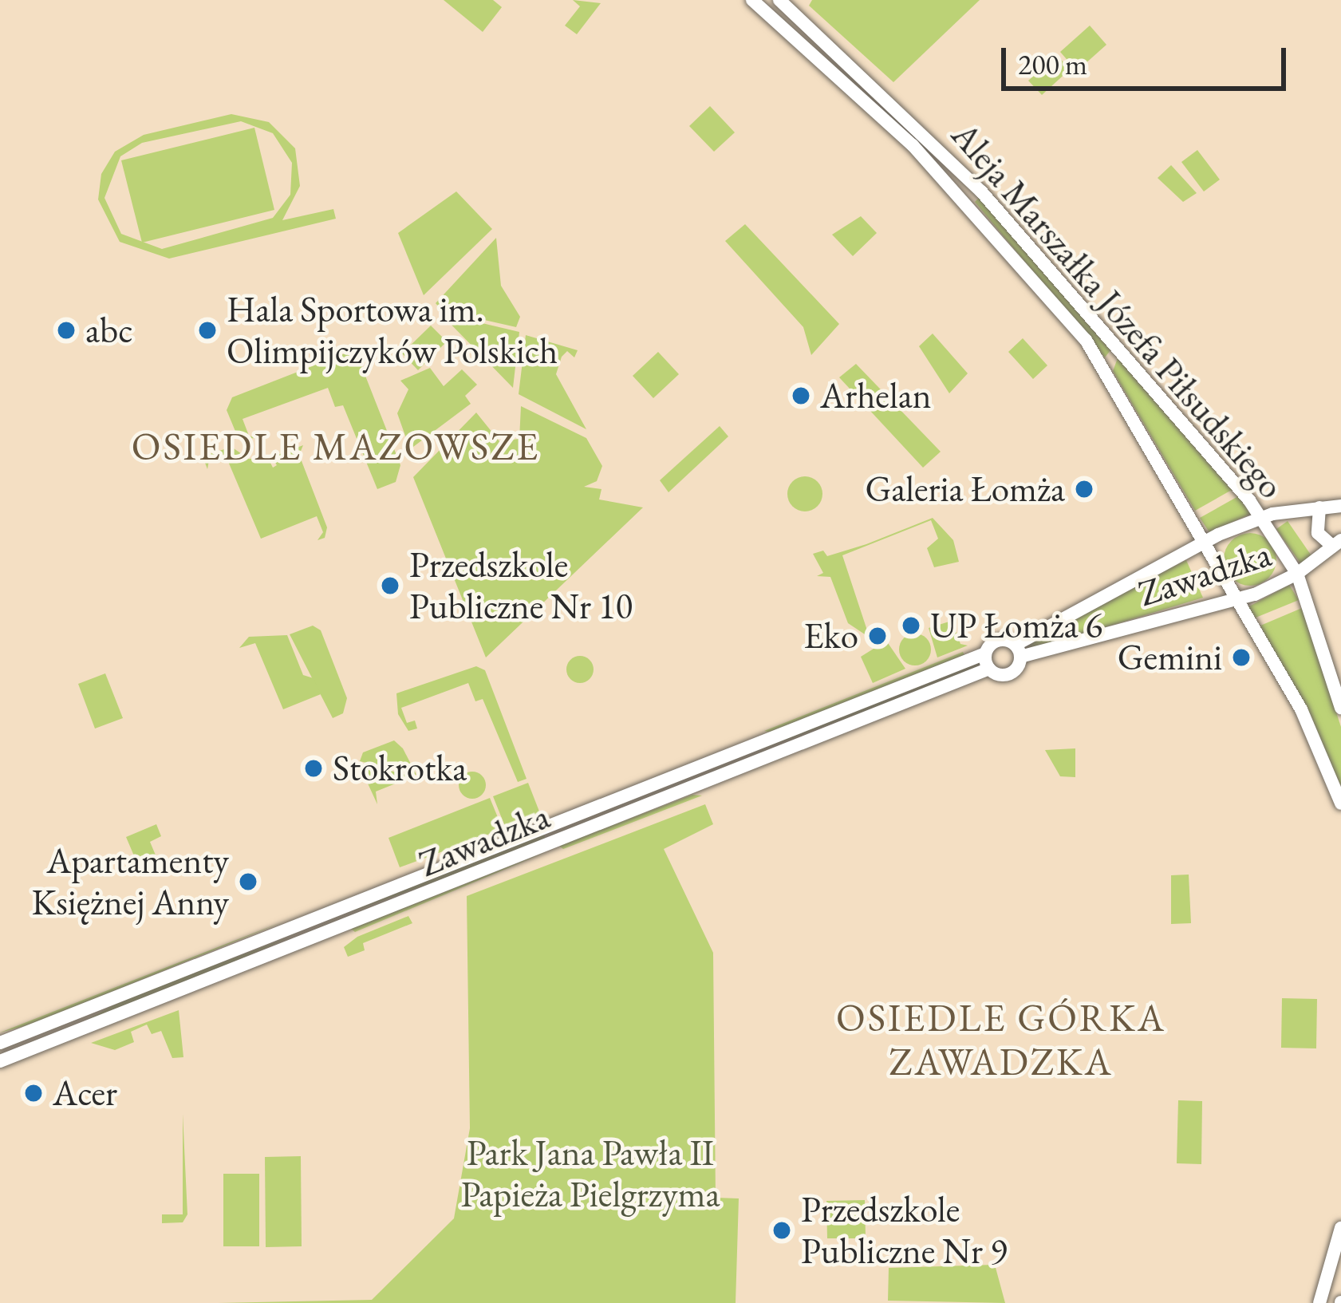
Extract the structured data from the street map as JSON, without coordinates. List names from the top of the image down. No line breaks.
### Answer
{"streets":{"street":["Aleja Marszałka Józefa Piłsudskiego","Zawadzka"]},"crossings":[["Aleja Marszałka Józefa Piłsudskiego","Zawadzka"]],"districts":["OSIEDLE MAZOWSZE","OSIEDLE GÓRKA ZAWADZKA"],"parks":["Park Jana Pawła II Papieża Pielgrzyma"],"places":["abc","Hala Sportowa im. Olimpijczyków Polskich","Arhelan","Galeria Łomża","Przedszkole Publiczne Nr 10","UP Łomża 6","Eko","Gemini","Stokrotka","Apartamenty Księżnej Anny","Acer","Przedszkole Publiczne Nr 9"],"scale_bar":"200 m"}
